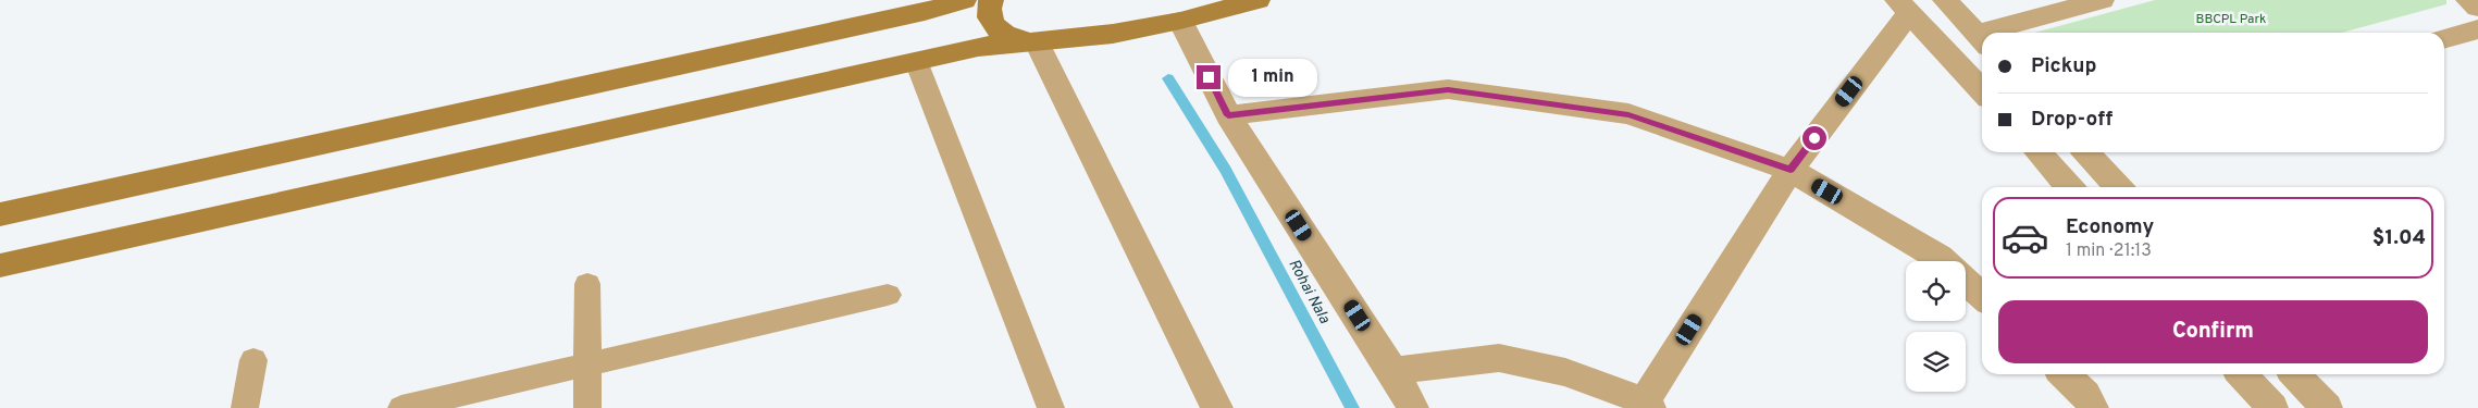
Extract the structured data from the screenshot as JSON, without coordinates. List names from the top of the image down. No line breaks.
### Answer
{"water":["Rohai Nala"],"parks":["BBCPL Park"],"page":{"banner":["Pickup","Drop-off"],"bubble":"1 min","list":[{"name":"Economy","note":"1 min · 21:13","value":"$1.04"}],"buttons":"Confirm"}}
